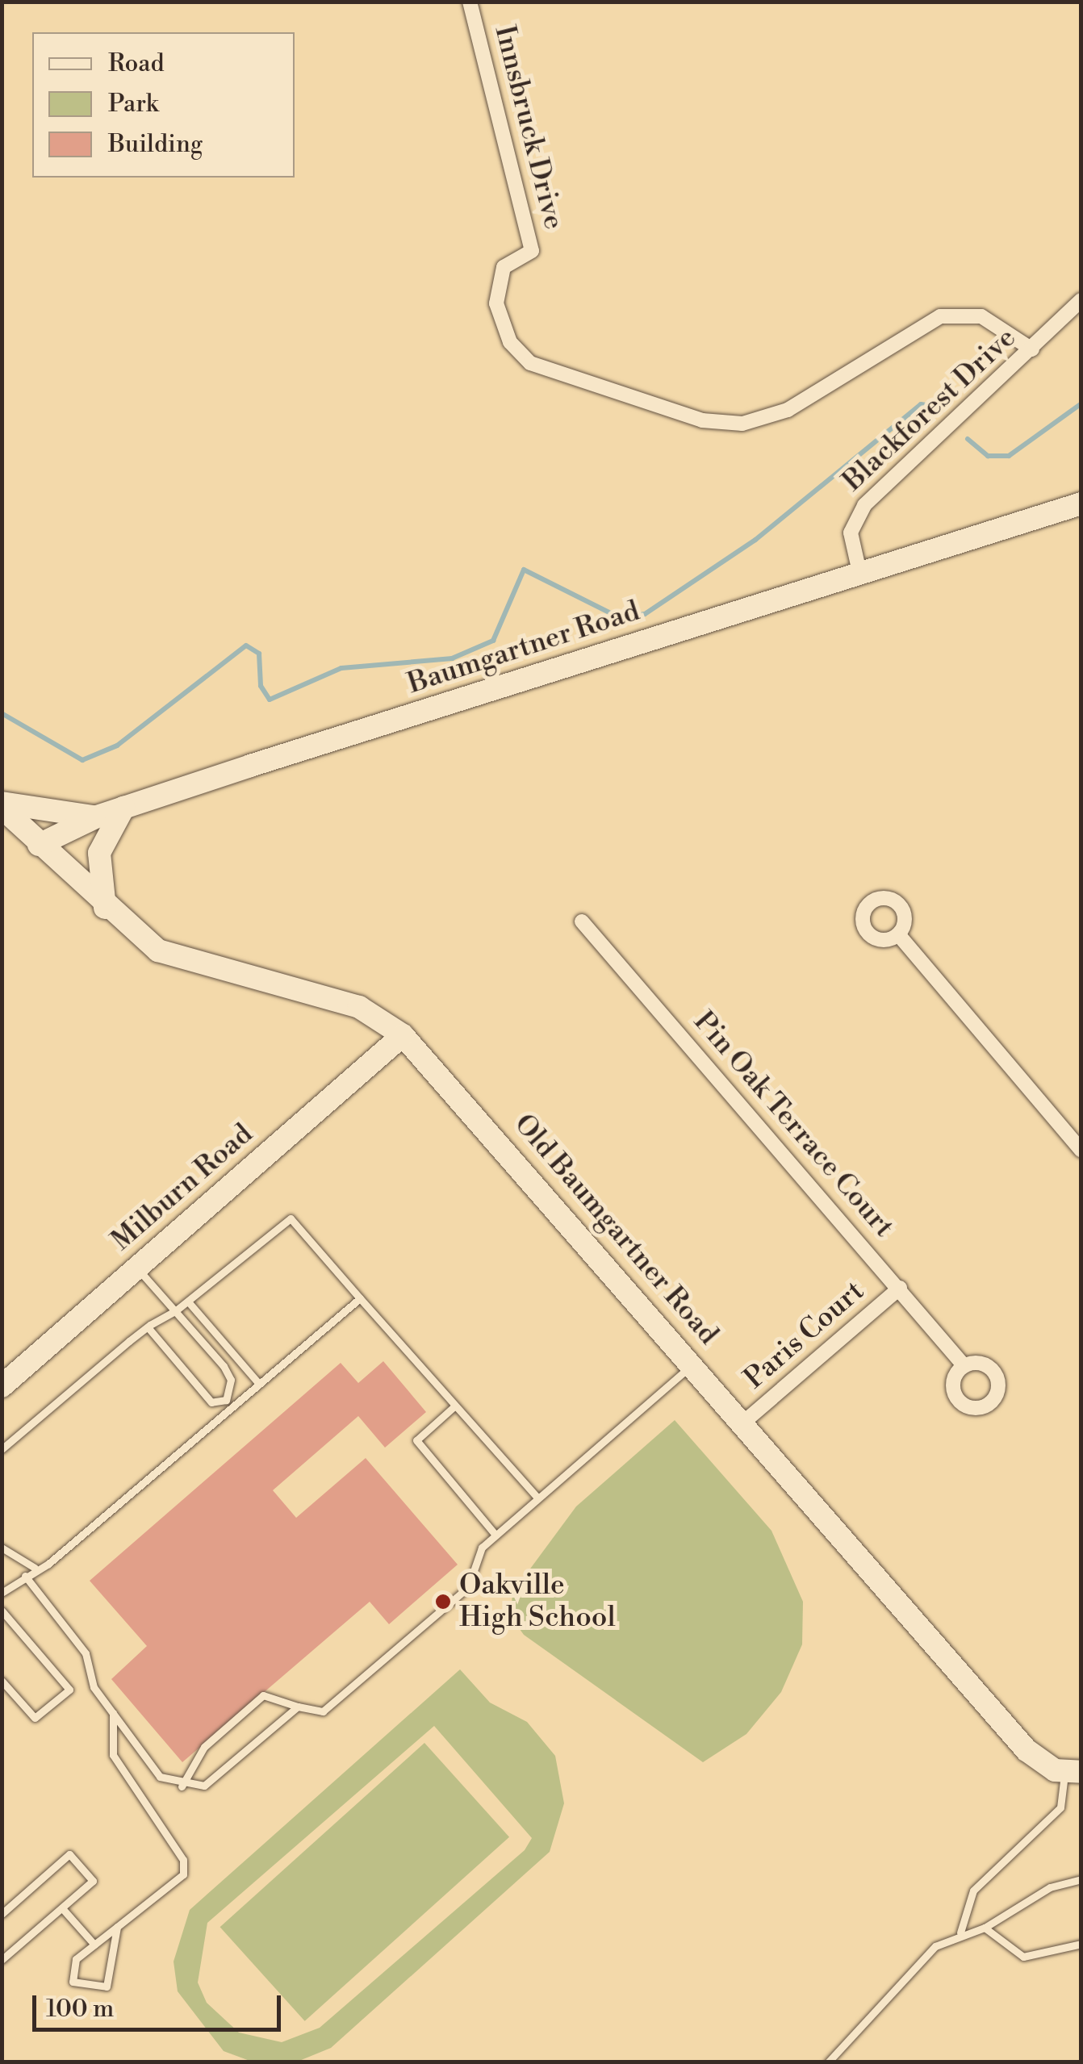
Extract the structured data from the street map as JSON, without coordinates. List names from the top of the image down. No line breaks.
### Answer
{"streets":{"street":["Innsbruck Drive","Blackforest Drive","Baumgartner Road","Pin Oak Terrace Court","Milburn Road","Old Baumgartner Road","Paris Court"]},"crossings":[["Innsbruck Drive","Blackforest Drive"],["Blackforest Drive","Baumgartner Road"],["Baumgartner Road","Old Baumgartner Road"],["Pin Oak Terrace Court","Paris Court"],["Milburn Road","Old Baumgartner Road"],["Old Baumgartner Road","Paris Court"]],"places":["Oakville High School"],"legend":["Road","Park","Building"],"scale_bar":"100 m"}
